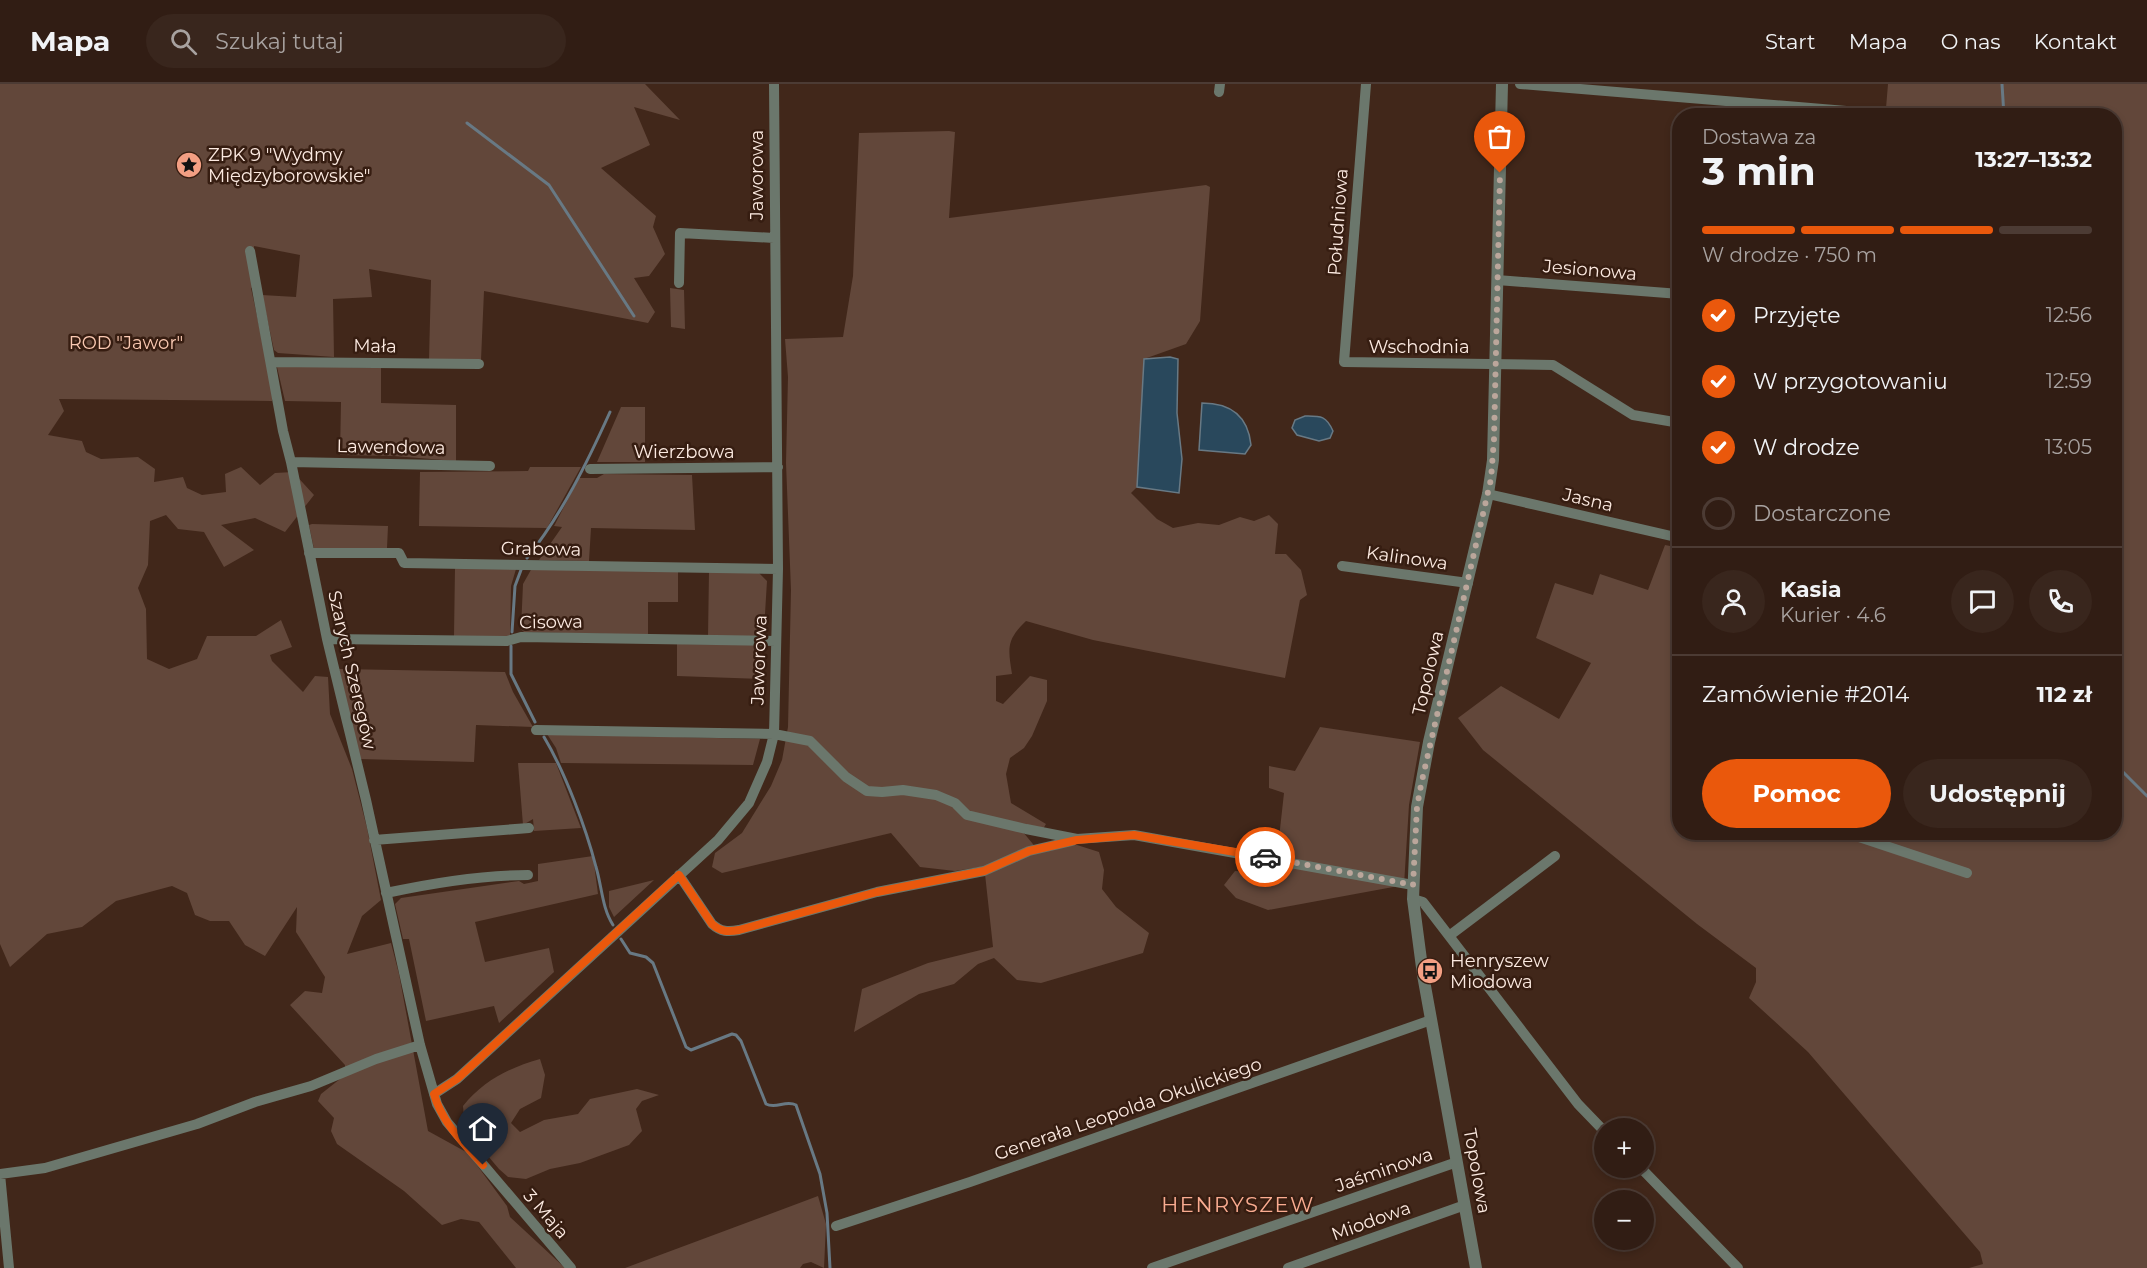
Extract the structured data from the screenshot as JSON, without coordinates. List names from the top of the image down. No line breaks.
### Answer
{"streets":{"street":["Jaworowa","Południowa","Jesionowa","Mała","Wschodnia","Lawendowa","Wierzbowa","Jasna","Grabowa","Kalinowa","Cisowa","Szarych Szeregów","Topolowa","Generała Leopolda Okulickiego","Jaśminowa","3 Maja","Miodowa"]},"crossings":[["Jaworowa","Wierzbowa"],["Jaworowa","Grabowa"],["Jaworowa","Cisowa"],["Jaworowa","Szarych Szeregów"],["Jaworowa","3 Maja"],["Południowa","Wschodnia"],["Jesionowa","Topolowa"],["Mała","Szarych Szeregów"],["Wschodnia","Topolowa"],["Lawendowa","Szarych Szeregów"],["Jasna","Topolowa"],["Grabowa","Szarych Szeregów"],["Kalinowa","Topolowa"],["Cisowa","Szarych Szeregów"],["Szarych Szeregów","3 Maja"],["Topolowa","Generała Leopolda Okulickiego"],["Topolowa","Jaśminowa"],["Topolowa","Miodowa"]],"districts":["HENRYSZEW"],"parks":["ROD \"Jawor\""],"places":{"place":["ZPK 9 \"Wydmy Międzyborowskie\""],"bus stop":["Henryszew Miodowa"]},"page":{"header":"Mapa","search":"Szukaj tutaj","nav":["Start","Mapa","O nas","Kontakt"],"heading":["3 min","Dostawa za","13:27–13:32"],"panel":["Kasia","Kurier · 4.6","Zamówienie #2014","112 zł"],"bar":"W drodze · 750 m","list":[["Przyjęte","12:56"],["W przygotowaniu","12:59"],["W drodze","13:05"],"Dostarczone"],"buttons":["Pomoc","Udostępnij"],"map_buttons":["+","−"]}}
